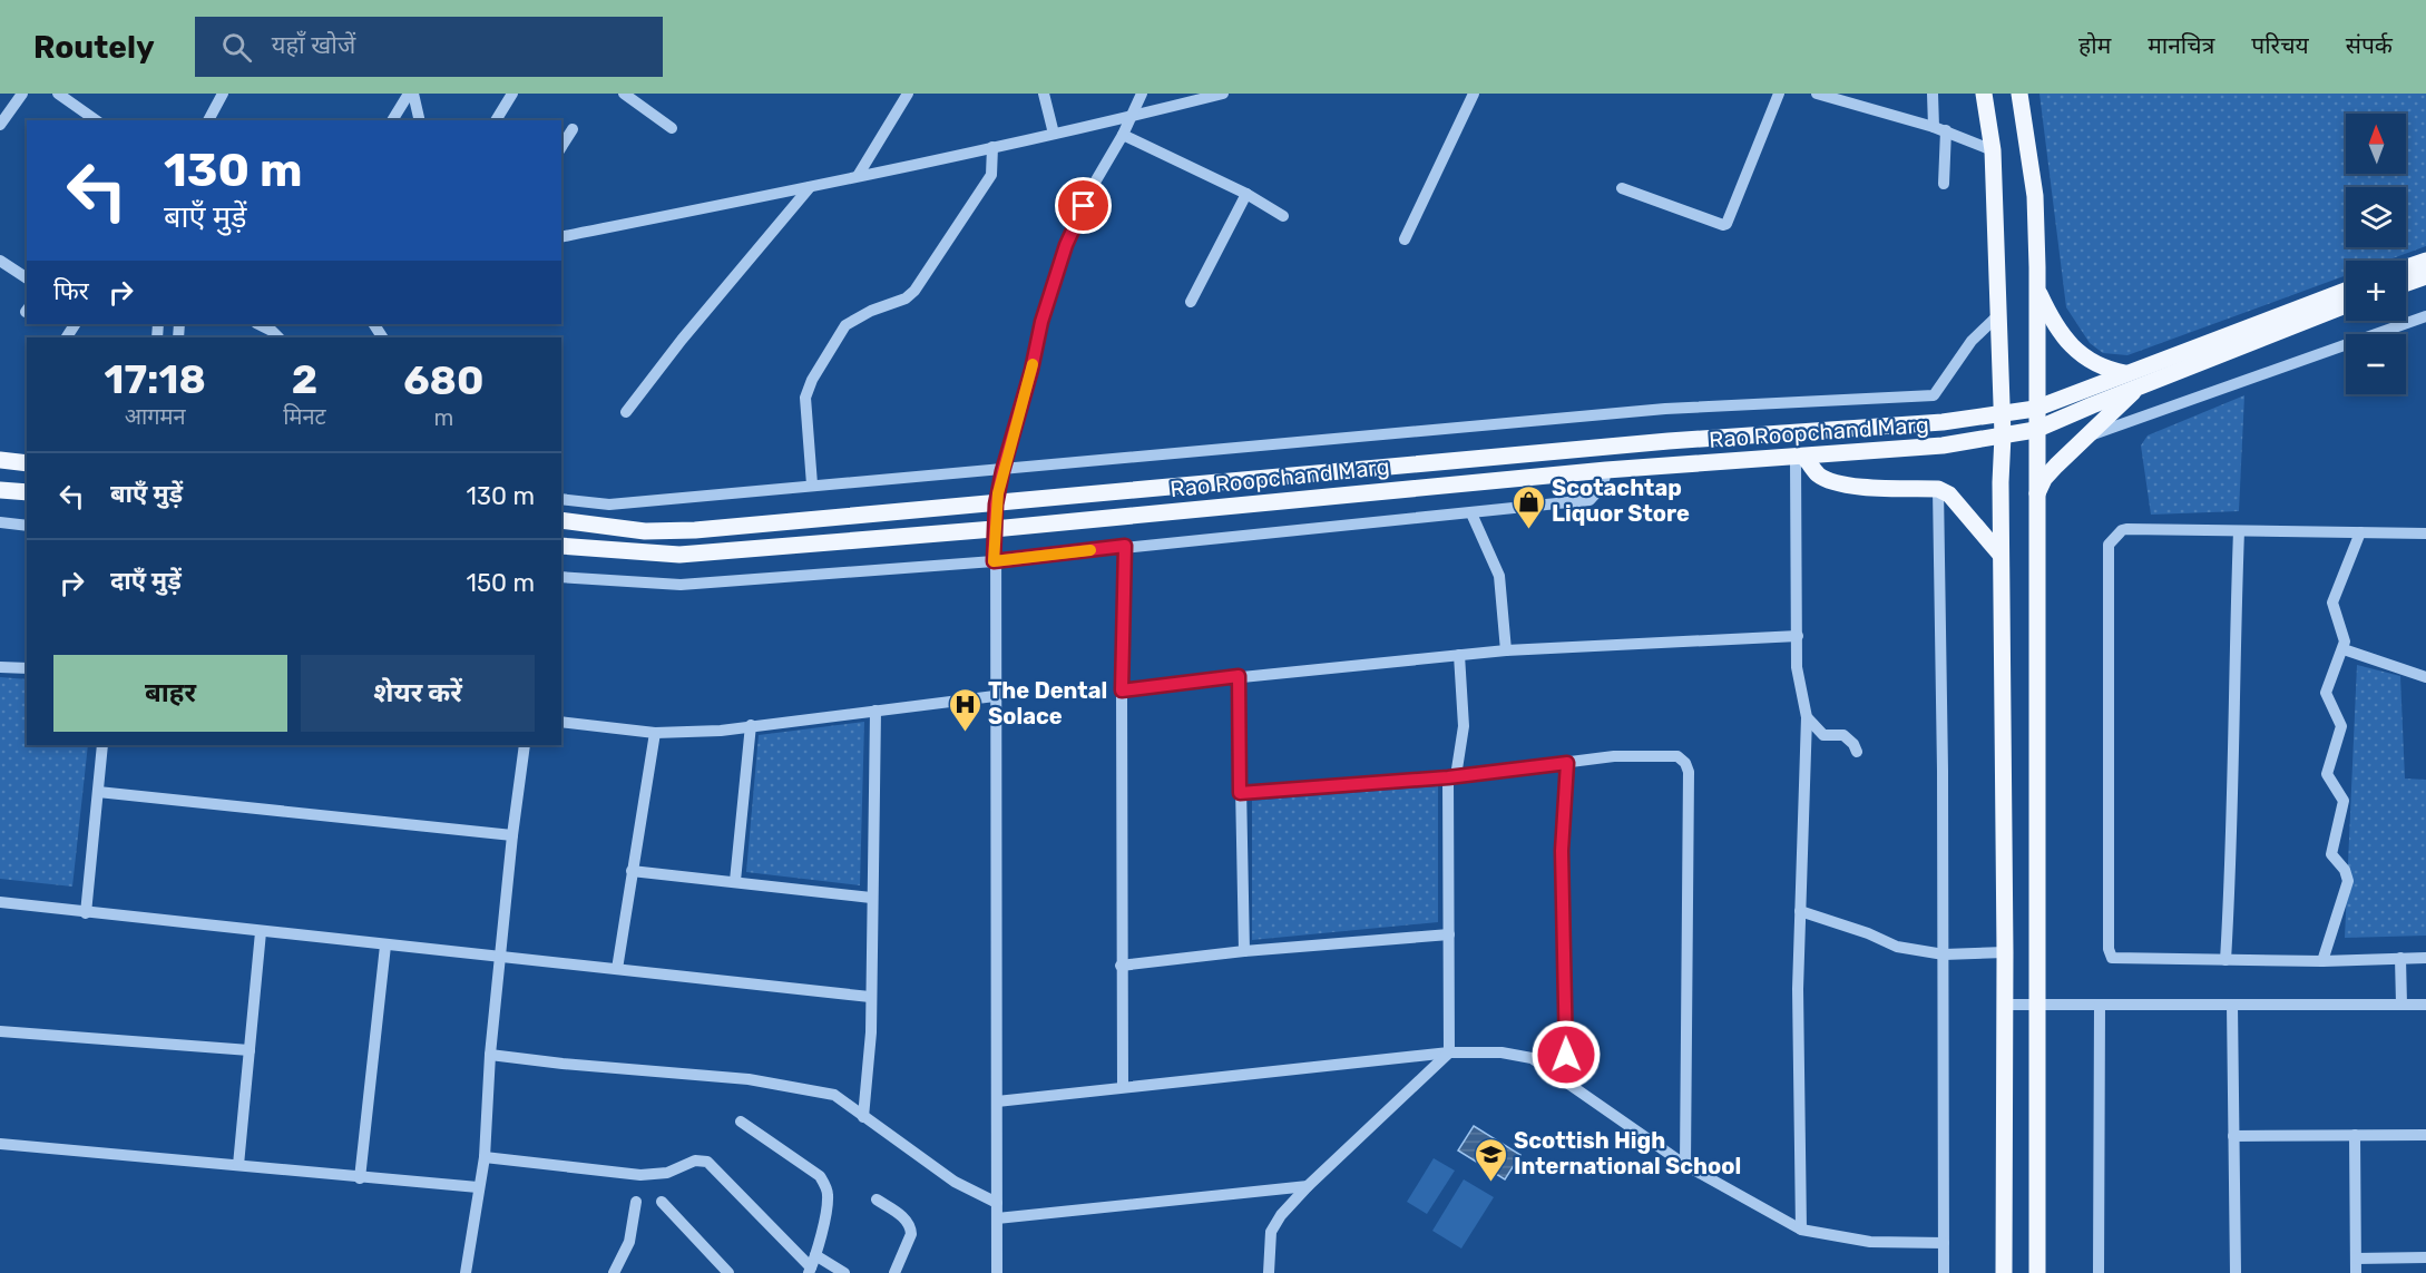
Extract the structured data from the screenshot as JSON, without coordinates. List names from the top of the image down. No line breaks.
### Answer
{"streets":{"main road":["Rao Roopchand Marg"]},"places":{"shop":["Scotachtap Liquor Store"],"hospital":["The Dental Solace"],"school or university":["Scottish High International School"]},"north":"top","page":{"header":"Routely","search":"यहाँ खोजें","nav":["होम","मानचित्र","परिचय","संपर्क"],"map_buttons":["+","−"],"turn":["130 m","बाएँ मुड़ें"],"then":"फिर","eta":["17:18","आगमन","2","मिनट","680","m"],"list":[{"name":"बाएँ मुड़ें","value":"130 m"},{"name":"दाएँ मुड़ें","value":"150 m"}],"buttons":["बाहर","शेयर करें"]}}
